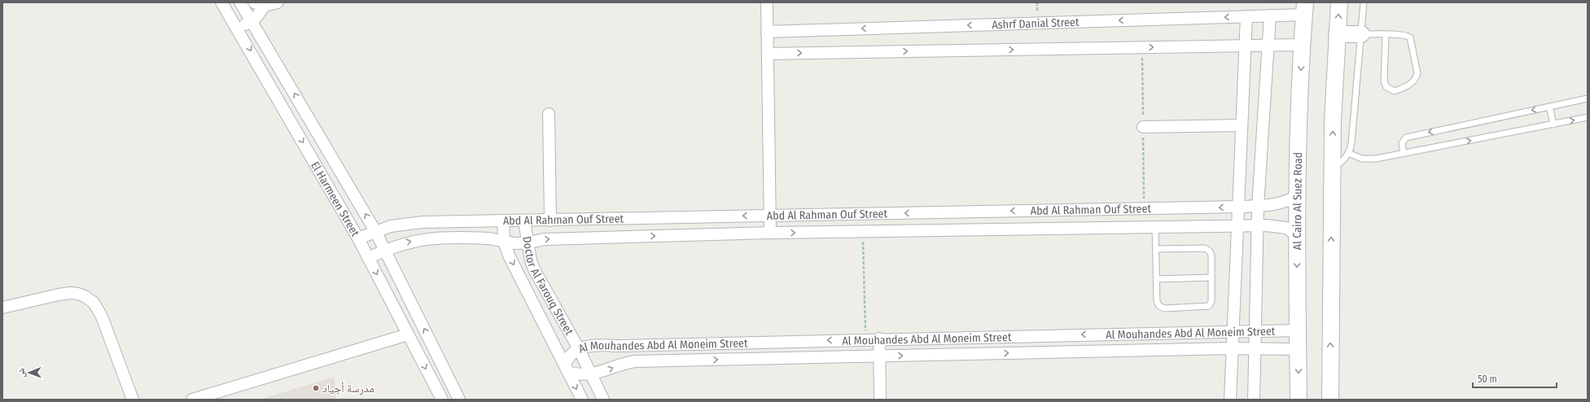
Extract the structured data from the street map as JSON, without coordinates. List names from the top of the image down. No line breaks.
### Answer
{"streets":{"main road":["Al Cairo Al Suez Road"],"street":["Ashrf Danial Street","El Harmeen Street","Abd Al Rahman Ouf Street","Doctor Al Farouq Street","Al Mouhandes Abd Al Moneim Street"]},"crossings":[["Ashrf Danial Street","Al Cairo Al Suez Road"],["El Harmeen Street","Abd Al Rahman Ouf Street"],["Al Cairo Al Suez Road","Abd Al Rahman Ouf Street"],["Al Cairo Al Suez Road","Al Mouhandes Abd Al Moneim Street"],["Abd Al Rahman Ouf Street","Doctor Al Farouq Street"],["Doctor Al Farouq Street","Al Mouhandes Abd Al Moneim Street"]],"places":["مدرسة أجياد"],"scale_bar":"50 m","north":"left"}
